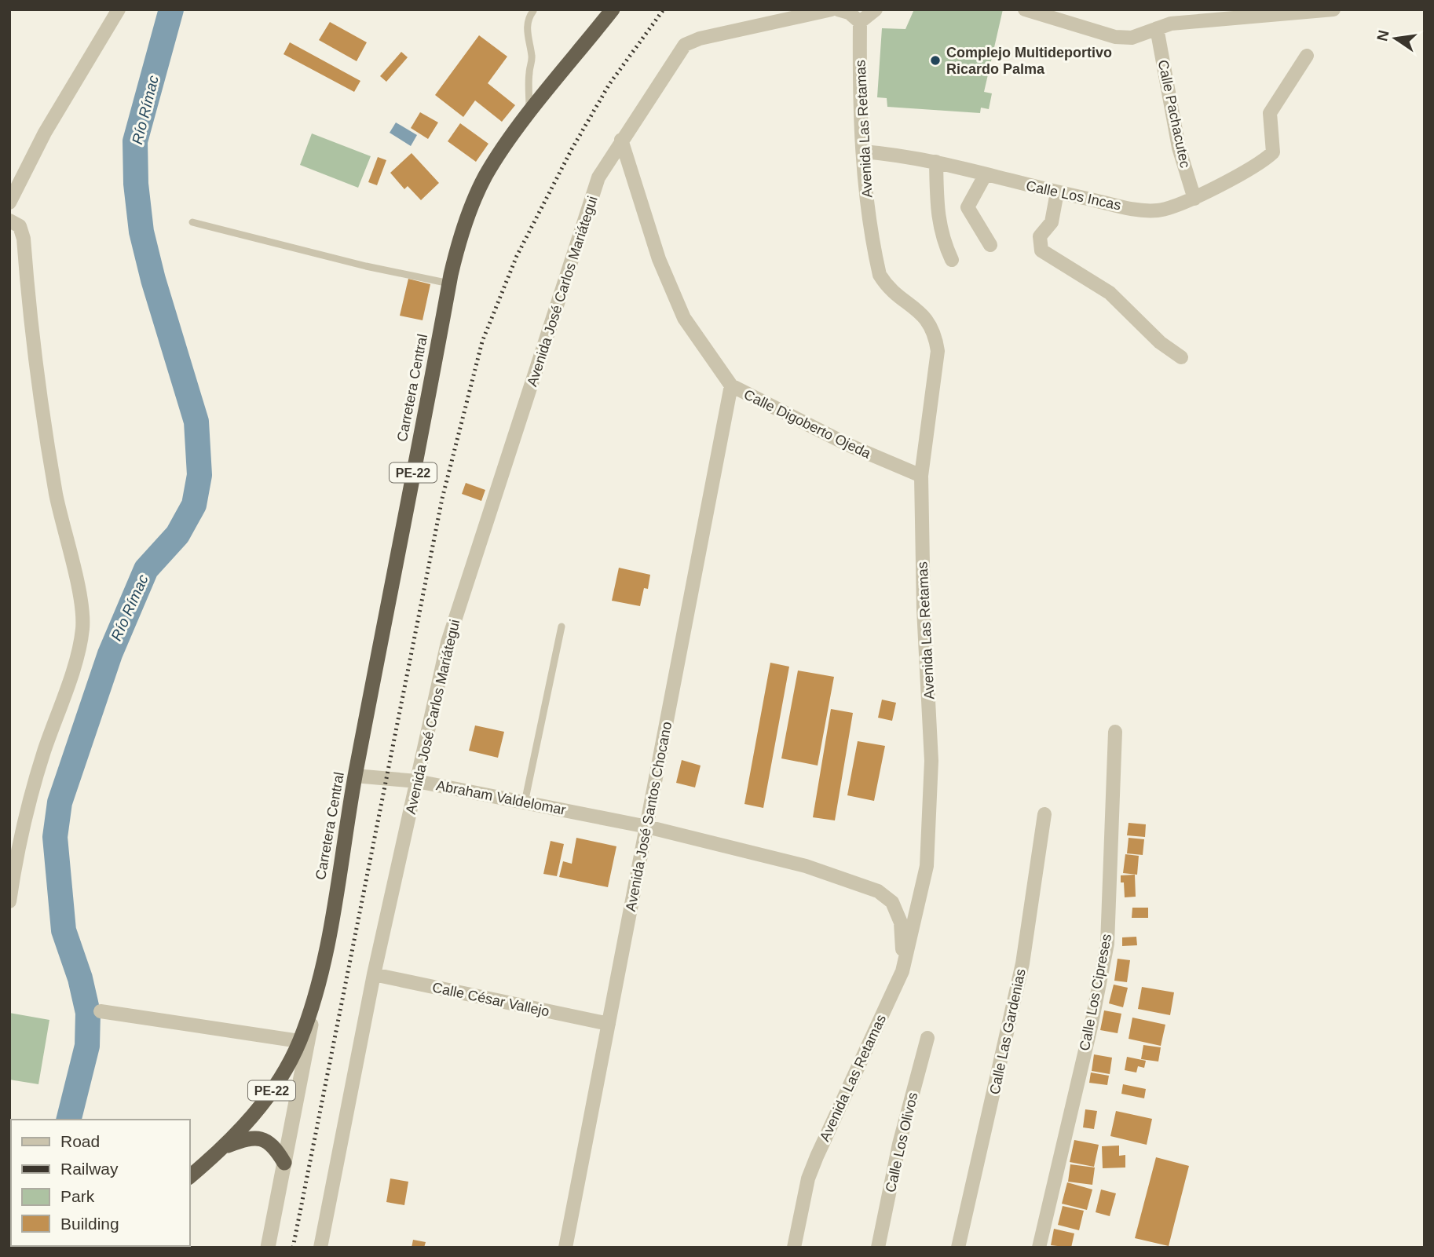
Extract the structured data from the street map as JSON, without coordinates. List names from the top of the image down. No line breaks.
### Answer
{"streets":{"highway":["Carretera Central","PE-22"],"street":["Calle Pachacutec","Avenida Las Retamas","Calle Los Incas","Avenida José Carlos Mariátegui","Calle Digoberto Ojeda","Abraham Valdelomar","Avenida José Santos Chocano","Calle Los Cipreses","Calle César Vallejo","Calle Las Gardenias","Calle Los Olivos"]},"crossings":[["Calle Pachacutec","Calle Los Incas"],["Avenida Las Retamas","Calle Los Incas"],["Avenida Las Retamas","Calle Digoberto Ojeda"],["Avenida Las Retamas","Abraham Valdelomar"],["Avenida José Carlos Mariátegui","Calle Digoberto Ojeda"],["Avenida José Carlos Mariátegui","Abraham Valdelomar"],["Avenida José Carlos Mariátegui","Calle César Vallejo"],["Carretera Central","PE-22"],["Carretera Central","Abraham Valdelomar"],["Calle Digoberto Ojeda","Avenida José Santos Chocano"],["Abraham Valdelomar","Avenida José Santos Chocano"],["Avenida José Santos Chocano","Calle César Vallejo"]],"water":["Río Rímac"],"places":["Complejo Multideportivo Ricardo Palma"],"legend":["Road","Railway","Park","Building"],"north":"left"}
